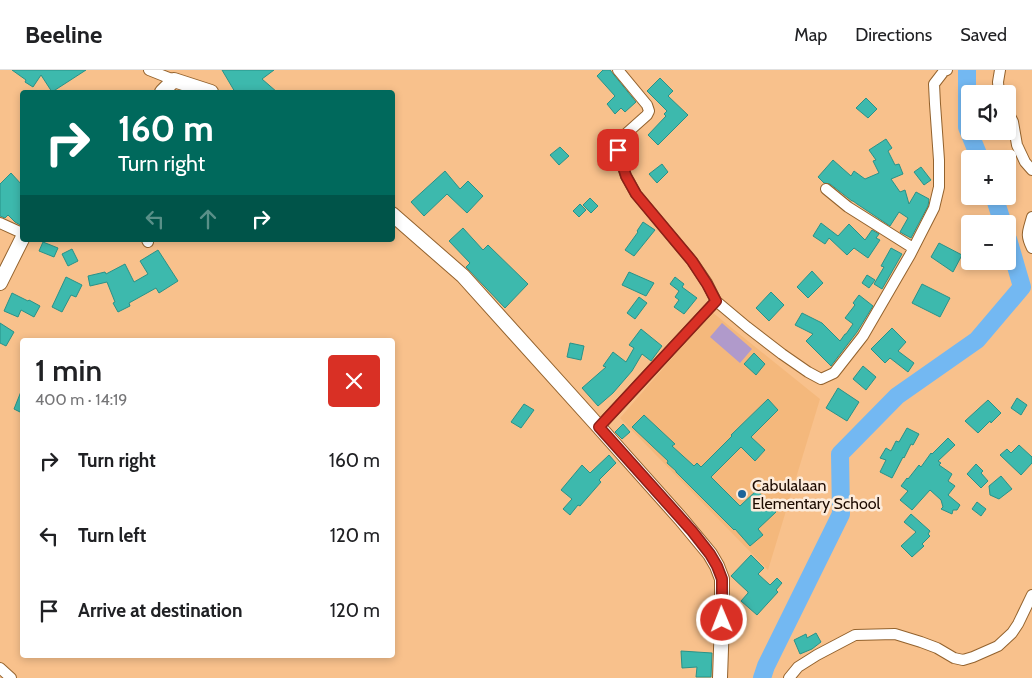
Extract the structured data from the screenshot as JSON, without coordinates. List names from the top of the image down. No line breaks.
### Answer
{"places":["Cabulalaan Elementary School"],"page":{"header":"Beeline","nav":["Map","Directions","Saved"],"map_buttons":["+","−"],"turn":["160 m","Turn right"],"heading":["1 min","400 m · 14:19"],"list":[{"name":"Turn right","value":"160 m"},{"name":"Turn left","value":"120 m"},{"name":"Arrive at destination","value":"120 m"}]}}
